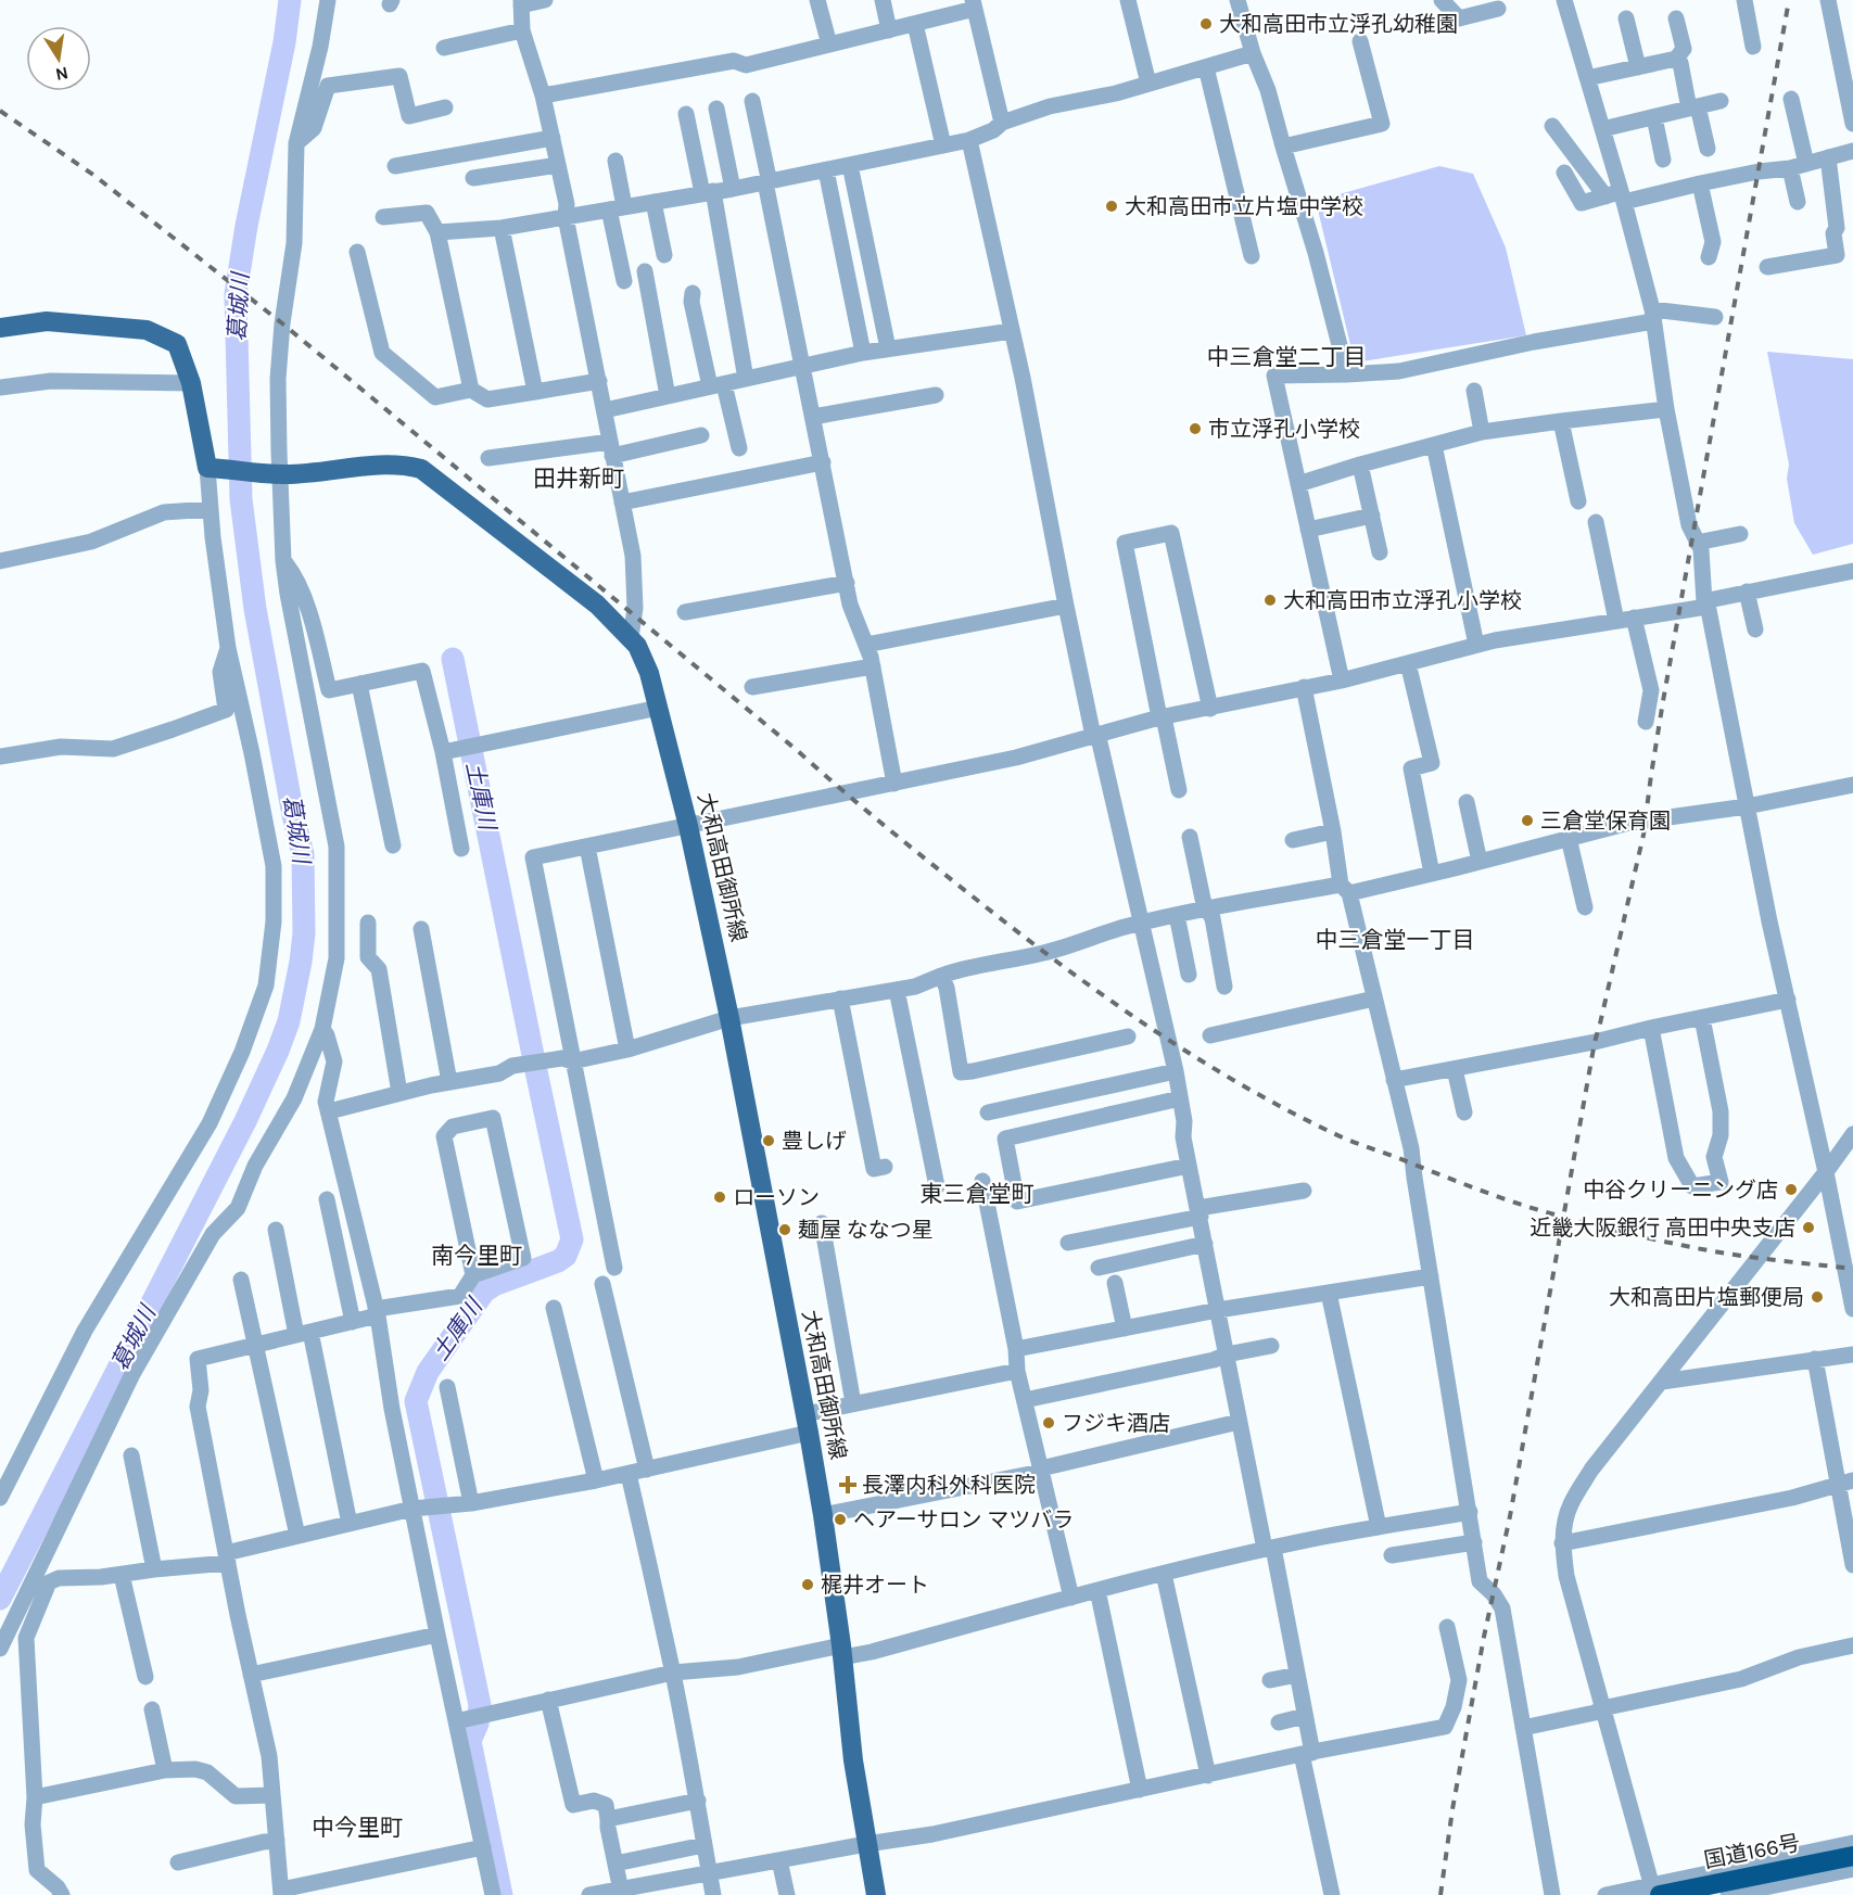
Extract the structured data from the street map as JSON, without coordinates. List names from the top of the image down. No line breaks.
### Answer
{"streets":{"highway":["国道166号"],"main road":["大和高田御所線"]},"districts":["中三倉堂二丁目","田井新町","中三倉堂一丁目","東三倉堂町","南今里町","中今里町"],"water":["葛城川","土庫川"],"places":{"other":["大和高田市立浮孔幼稚園","大和高田市立片塩中学校","市立浮孔小学校","大和高田市立浮孔小学校","三倉堂保育園","豊しげ","中谷クリーニング店","ローソン","近畿大阪銀行 高田中央支店","麺屋 ななつ星","大和高田片塩郵便局","フジキ酒店","ヘアーサロン マツバラ","梶井オート"],"health":["長澤内科外科医院"]},"north":"bottom"}
